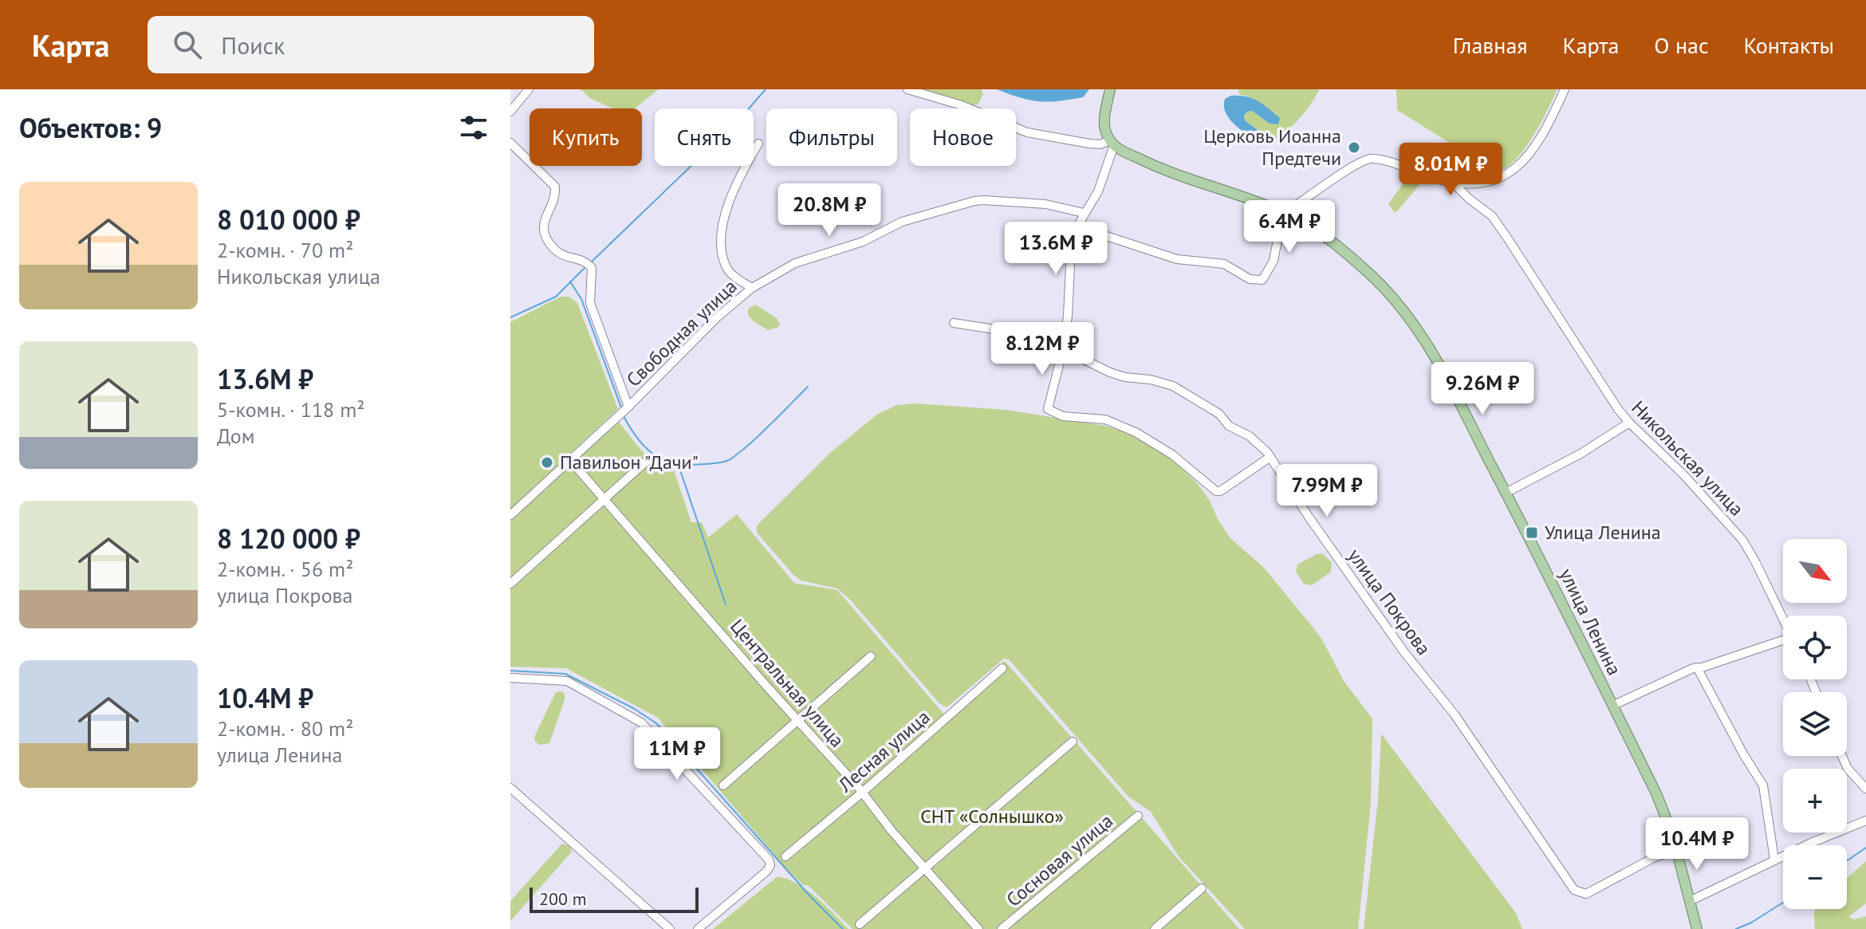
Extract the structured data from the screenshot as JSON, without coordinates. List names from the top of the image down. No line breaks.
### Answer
{"streets":{"main road":["улица Ленина"],"street":["Свободная улица","Никольская улица","улица Покрова","Центральная улица","Лесная улица","Сосновая улица"]},"crossings":[["Свободная улица","Центральная улица"],["улица Покрова","улица Ленина"],["Центральная улица","Лесная улица"]],"parks":["СНТ «Солнышко»"],"places":{"other":["Церковь Иоанна Предтечи","Павильон \"Дачи\""],"transit":["Улица Ленина"]},"scale_bar":"200 m","north":"bottom right","page":{"header":"Карта","search":"Поиск","nav":["Главная","Карта","О нас","Контакты"],"heading":"Объектов: 9","chip":["Купить","Снять","Фильтры","Новое"],"price":["8.01M ₽","20.8M ₽","6.4M ₽","13.6M ₽","8.12M ₽","9.26M ₽","7.99M ₽","11M ₽","10.4M ₽"],"list":[{"name":"8 010 000 ₽","note":"2-комн. · 70 m² · Никольская улица"},{"name":"13.6M ₽","note":"5-комн. · 118 m² · Дом"},{"name":"8 120 000 ₽","note":"2-комн. · 56 m² · улица Покрова"},{"name":"10.4M ₽","note":"2-комн. · 80 m² · улица Ленина"}],"map_buttons":["+","−"],"scale":"200 m"}}
